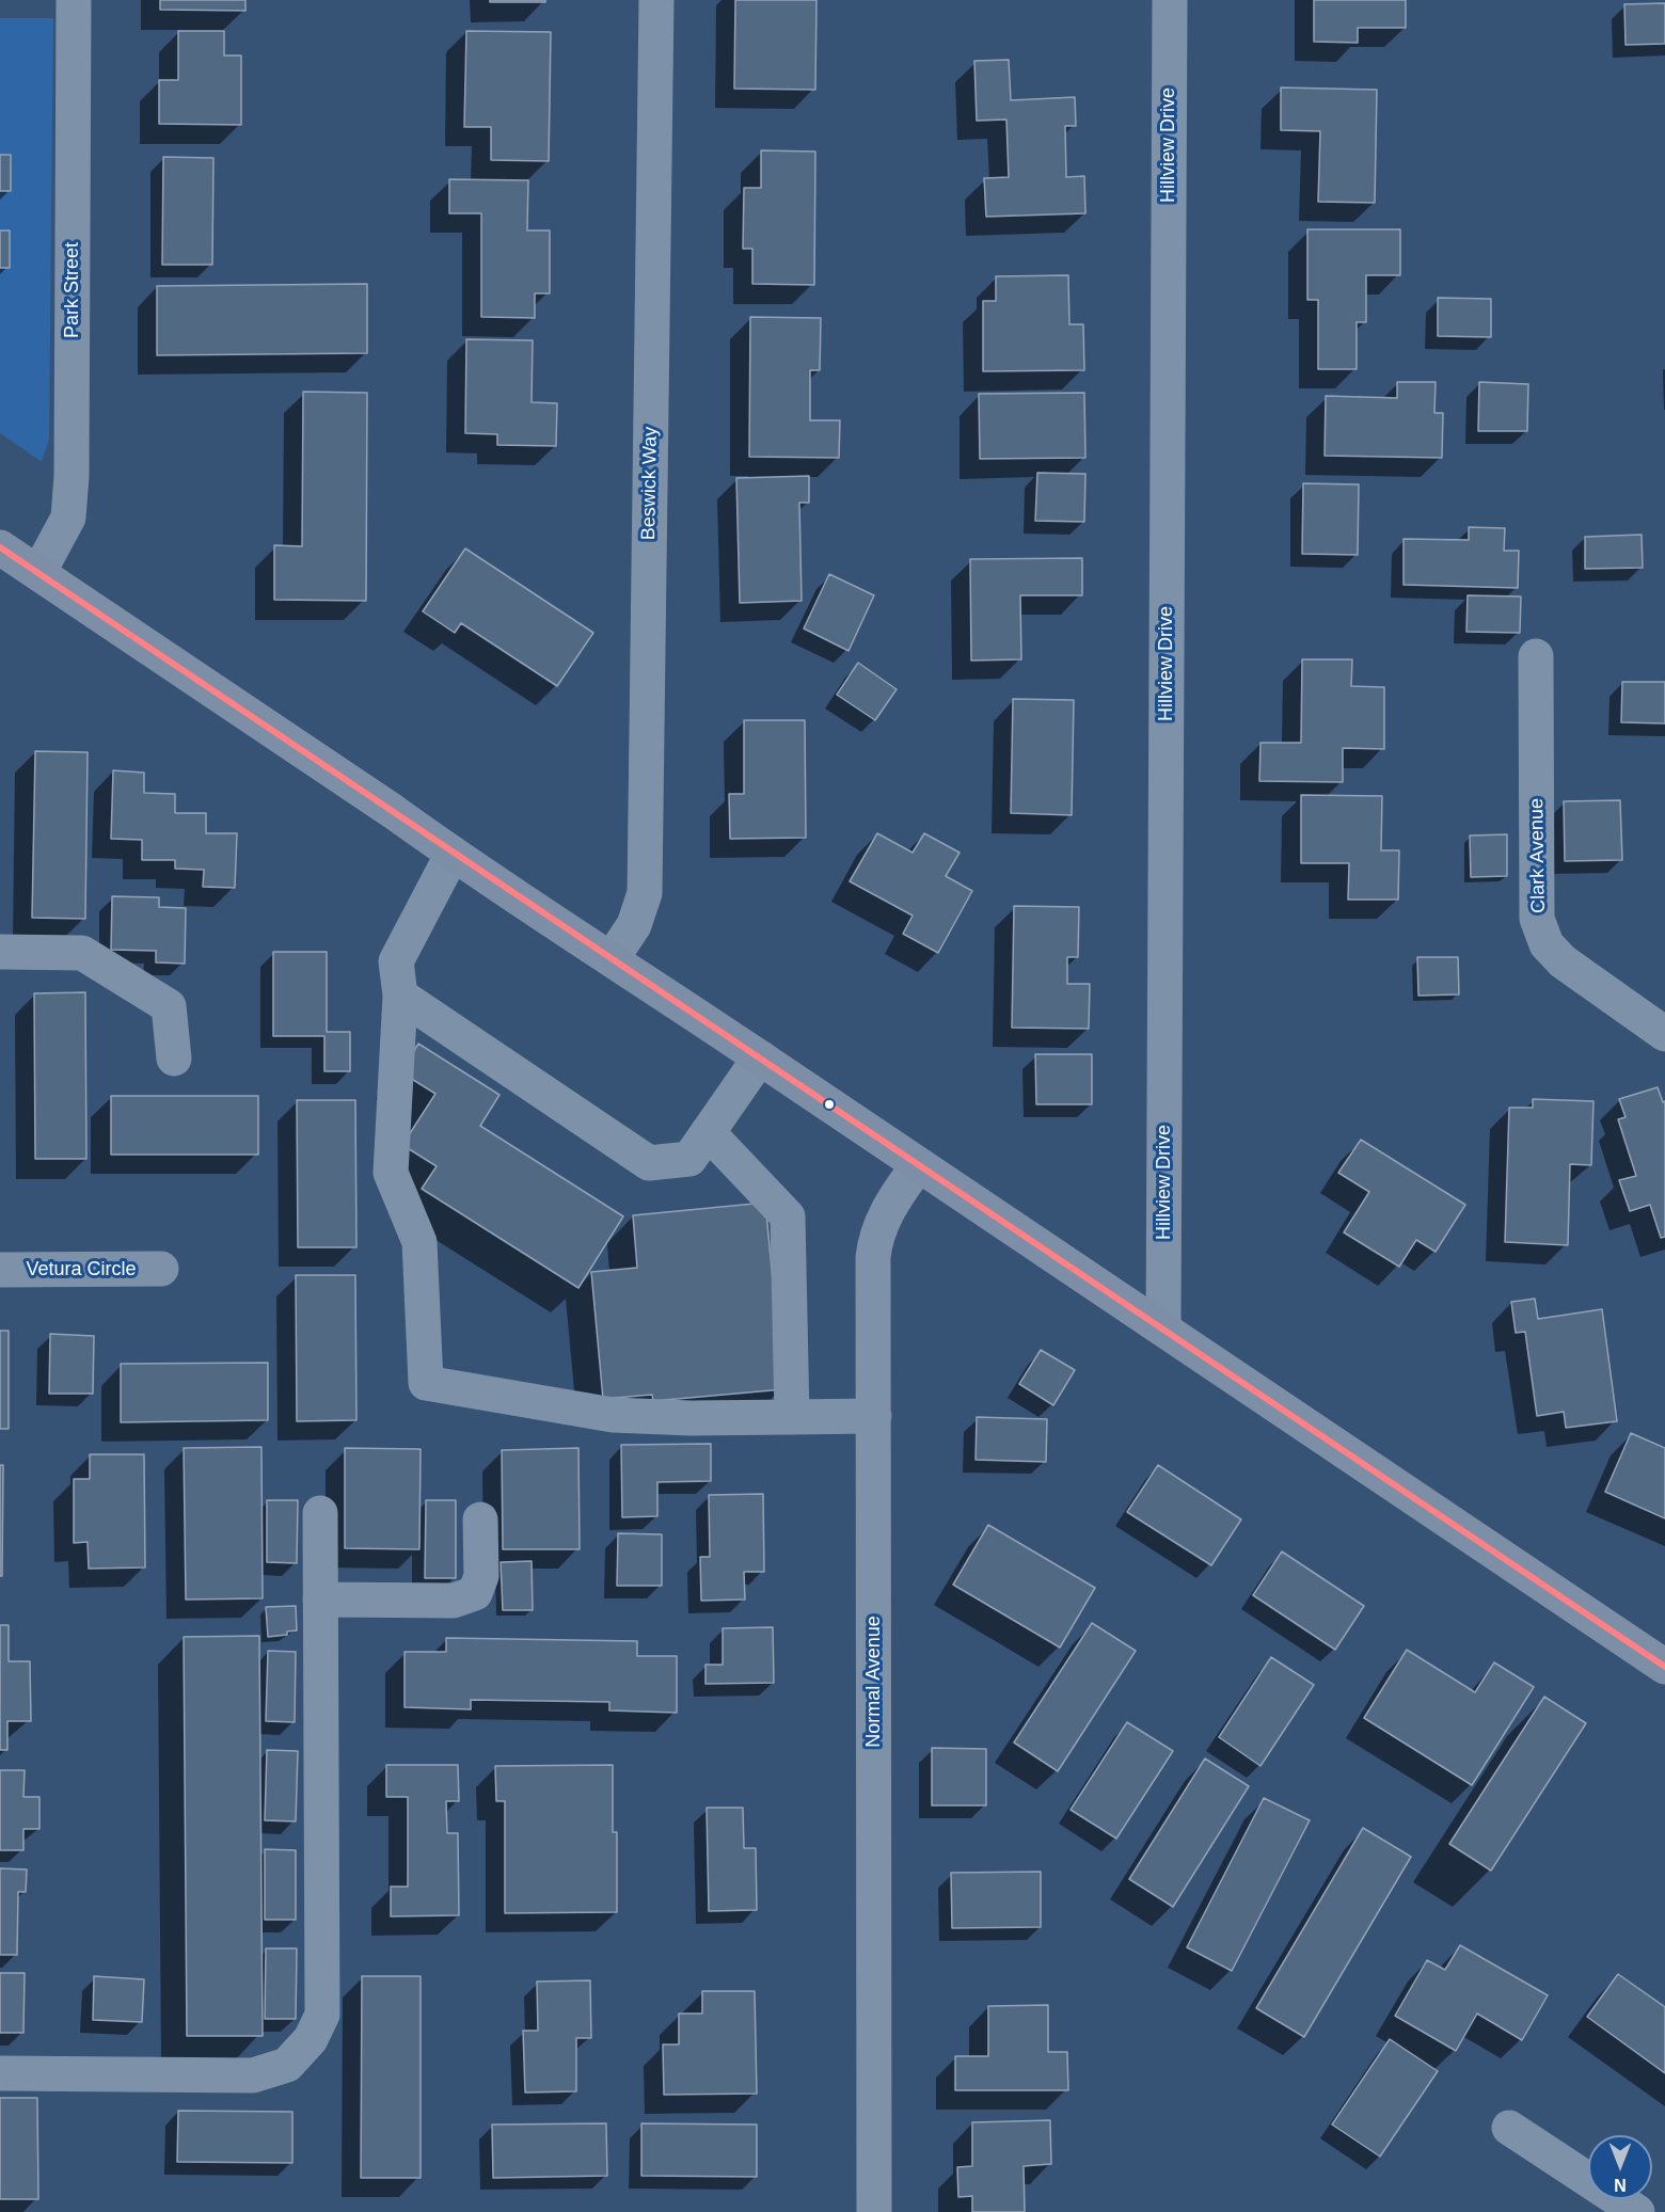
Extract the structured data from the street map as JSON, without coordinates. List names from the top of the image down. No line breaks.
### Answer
{"streets":{"street":["Hillview Drive","Park Street","Beswick Way","Clark Avenue","Vetura Circle","Normal Avenue"]},"north":"bottom"}
